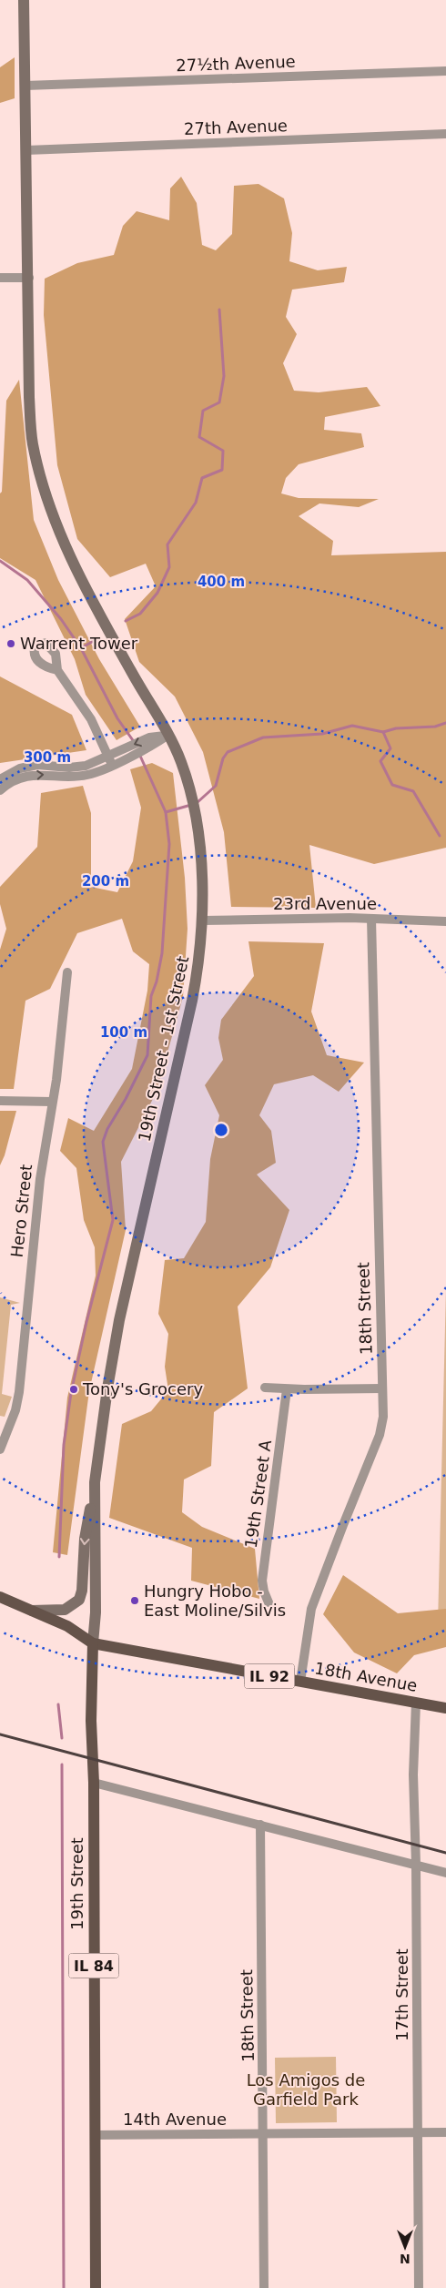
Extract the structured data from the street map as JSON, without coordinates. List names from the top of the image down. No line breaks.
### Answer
{"streets":{"main road":["19th Street - 1st Street","IL 92","18th Avenue","19th Street","IL 84"],"street":["27½th Avenue","27th Avenue","23rd Avenue","Hero Street","18th Street","19th Street A","17th Street","14th Avenue"]},"crossings":[["27½th Avenue","19th Street - 1st Street"],["27th Avenue","19th Street - 1st Street"],["23rd Avenue","19th Street - 1st Street"],["23rd Avenue","18th Street"],["19th Street - 1st Street","18th Avenue"],["19th Street - 1st Street","19th Street"],["18th Street","18th Avenue"],["18th Street","14th Avenue"],["18th Avenue","19th Street"],["18th Avenue","17th Street"],["19th Street","14th Avenue"],["17th Street","14th Avenue"]],"parks":["Los Amigos de Garfield Park"],"places":["Warrent Tower","Tony's Grocery","Hungry Hobo - East Moline/Silvis"],"north":"bottom","rings":["400 m","300 m","200 m","100 m"]}
